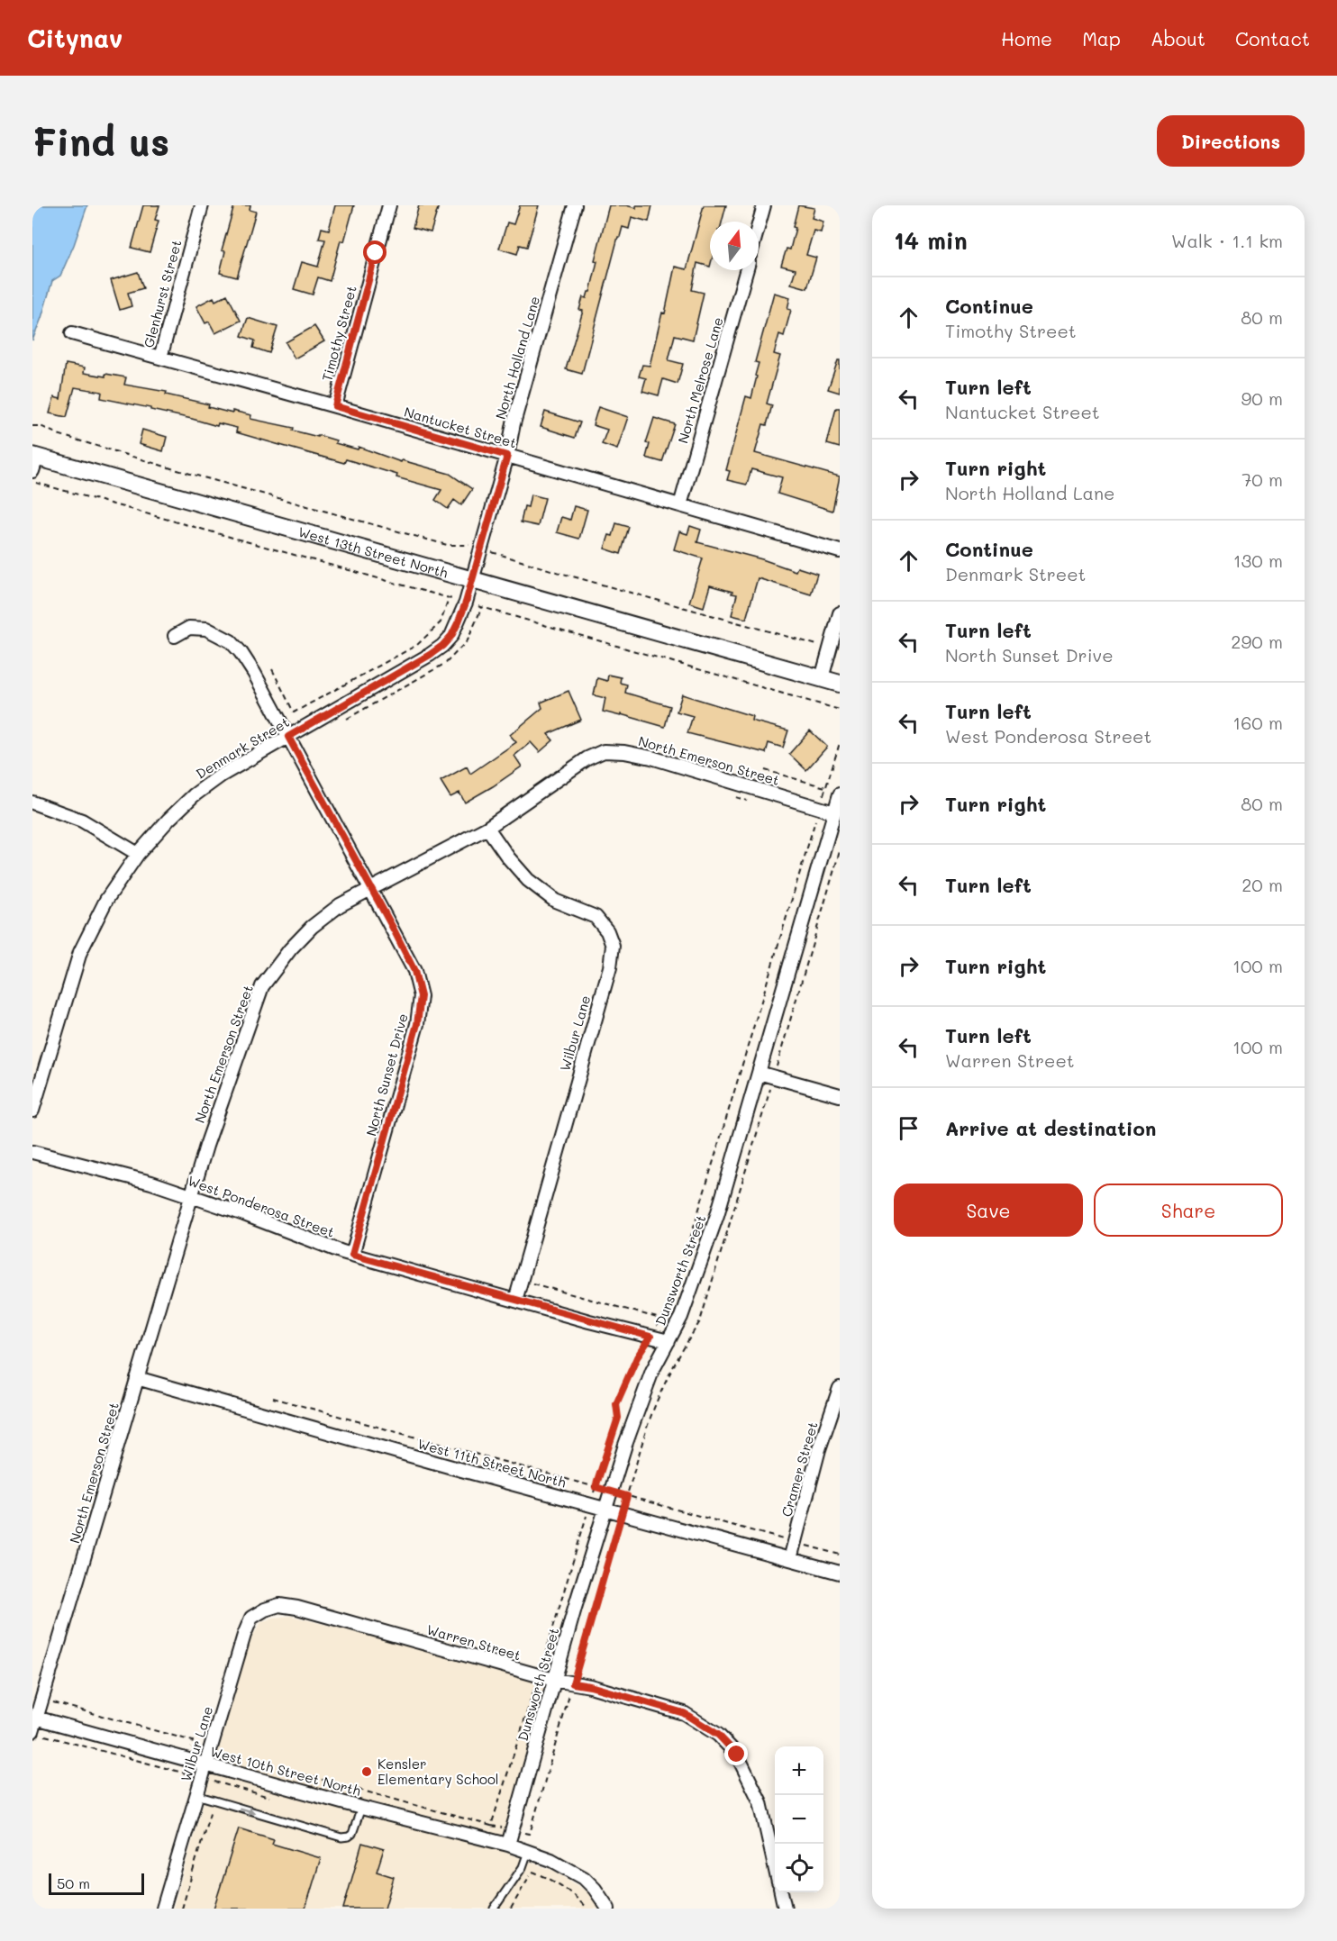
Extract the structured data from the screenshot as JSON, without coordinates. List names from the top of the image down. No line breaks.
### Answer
{"streets":{"street":["Glenhurst Street","Timothy Street","North Holland Lane","North Melrose Lane","Nantucket Street","West 13th Street North","Denmark Street","North Emerson Street","Wilbur Lane","North Sunset Drive","West Ponderosa Street","Dunsworth Street","West 11th Street North","Cramer Street","Warren Street","West 10th Street North"]},"crossings":[["Glenhurst Street","Nantucket Street"],["Timothy Street","Nantucket Street"],["North Holland Lane","Nantucket Street"],["North Holland Lane","West 13th Street North"],["North Holland Lane","Denmark Street"],["North Melrose Lane","Nantucket Street"],["West 13th Street North","Denmark Street"],["Denmark Street","North Sunset Drive"],["North Emerson Street","Wilbur Lane"],["North Emerson Street","North Sunset Drive"],["North Emerson Street","West Ponderosa Street"],["North Emerson Street","Dunsworth Street"],["North Emerson Street","West 11th Street North"],["North Emerson Street","West 10th Street North"],["Wilbur Lane","West Ponderosa Street"],["Wilbur Lane","Warren Street"],["Wilbur Lane","West 10th Street North"],["North Sunset Drive","West Ponderosa Street"],["West Ponderosa Street","Dunsworth Street"],["Dunsworth Street","West 11th Street North"],["Dunsworth Street","Warren Street"],["Dunsworth Street","West 10th Street North"],["West 11th Street North","Cramer Street"]],"places":["Kensler Elementary School"],"scale_bar":"50 m","north":"top","page":{"header":"Citynav","nav":["Home","Map","About","Contact"],"buttons":["Directions",["Save","Share"]],"title":"Find us","heading":["14 min","Walk · 1.1 km"],"list":[["Continue","Timothy Street","80 m"],["Turn left","Nantucket Street","90 m"],["Turn right","North Holland Lane","70 m"],["Continue","Denmark Street","130 m"],["Turn left","North Sunset Drive","290 m"],["Turn left","West Ponderosa Street","160 m"],["Turn right","80 m"],["Turn left","20 m"],["Turn right","100 m"],["Turn left","Warren Street","100 m"],"Arrive at destination"],"map_buttons":["+","−"],"scale":"50 m"}}
